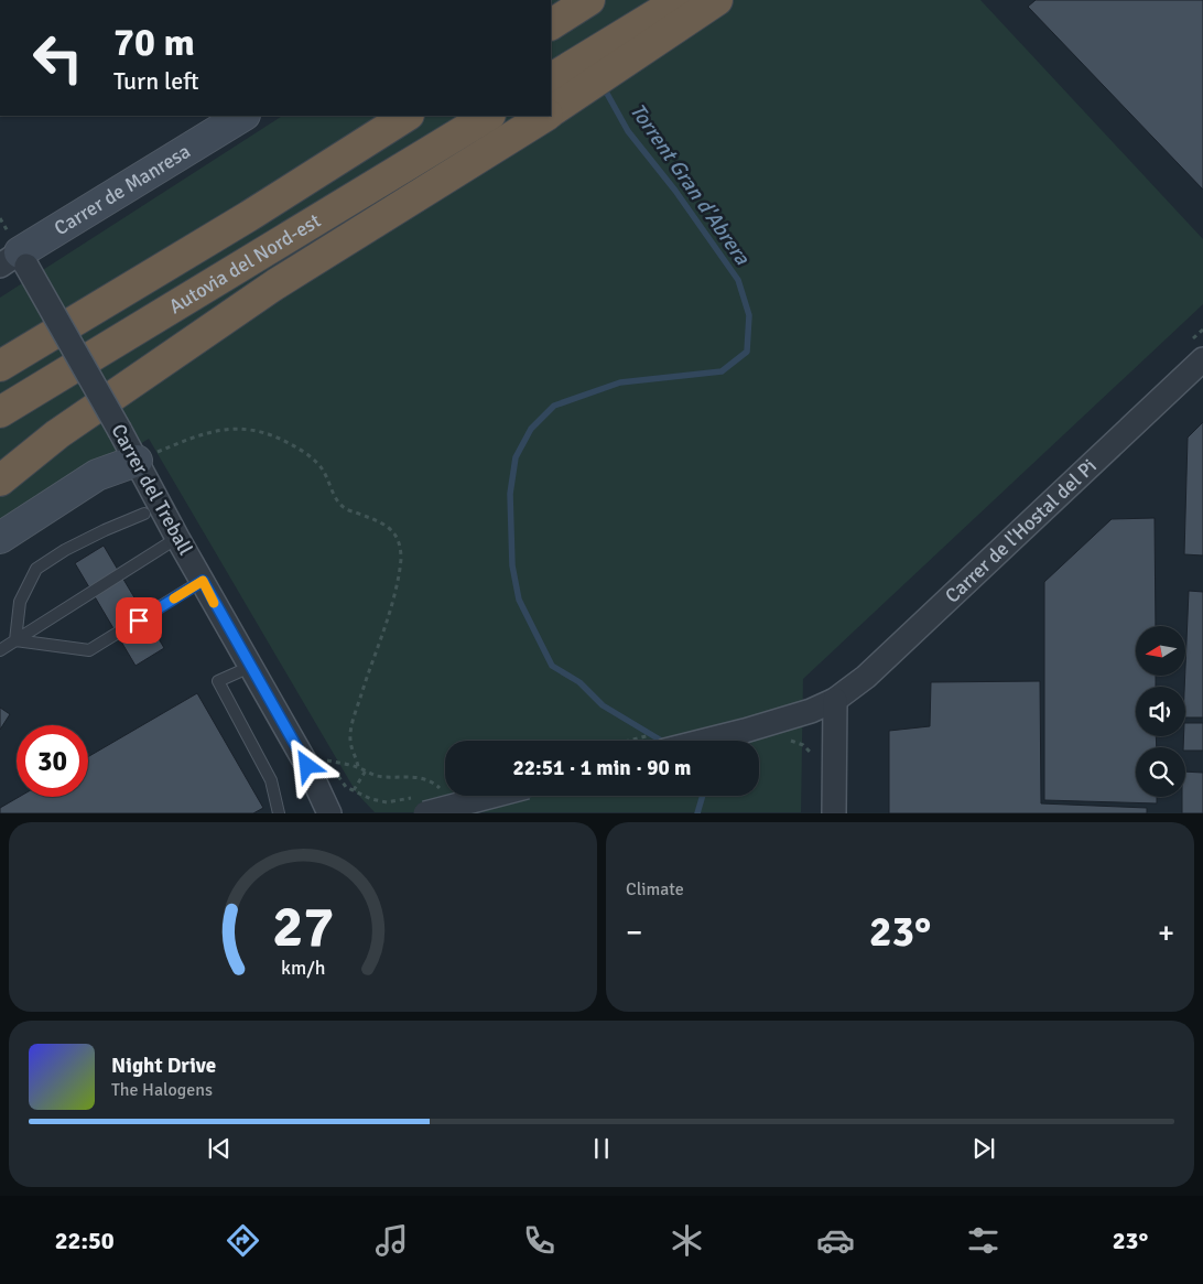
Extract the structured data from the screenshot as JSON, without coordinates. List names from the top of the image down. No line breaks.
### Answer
{"streets":{"highway":["Autovia del Nord-est"],"street":["Carrer de Manresa","Carrer del Treball","Carrer de l'Hostal del Pi"]},"crossings":[["Carrer de Manresa","Carrer del Treball"]],"water":["Torrent Gran d'Abrera"],"north":"left","page":{"turn":["70 m","Turn left"],"limit":"30","trip":"22:51 · 1 min · 90 m","tile":"Climate","heat":["−","23°","+"],"song":["Night Drive","The Halogens"],"tabs":["22:50","23°"],"gauge":["27","km/h"]}}
